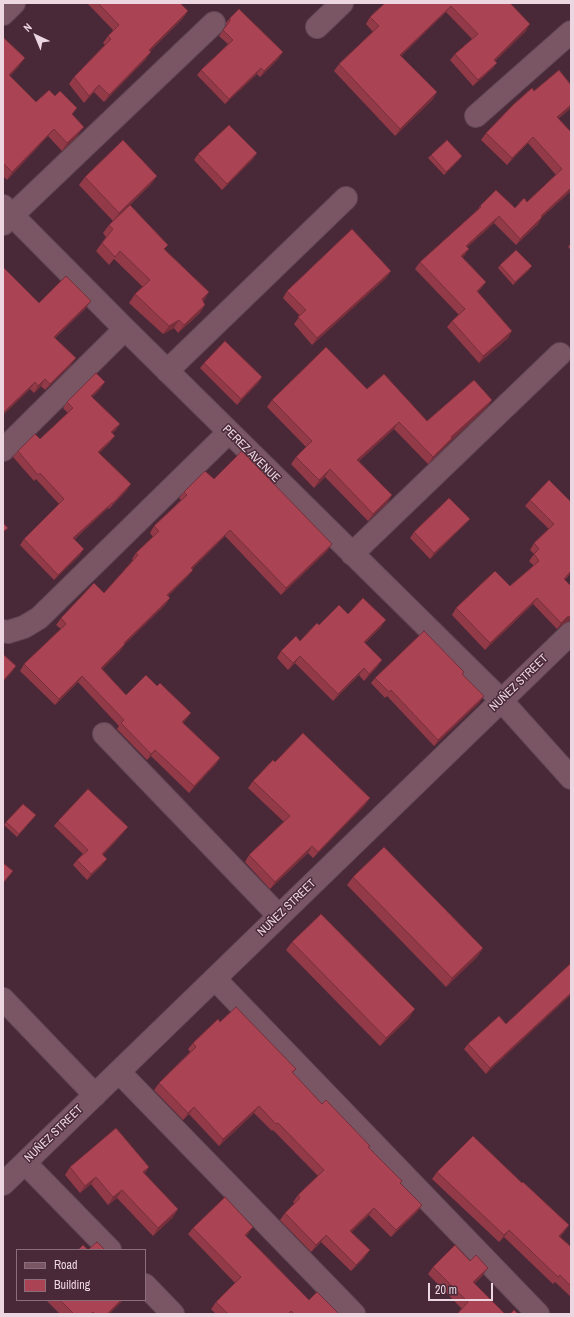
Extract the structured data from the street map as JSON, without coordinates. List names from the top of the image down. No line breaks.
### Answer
{"streets":{"street":["PEREZ AVENUE","NUÑEZ STREET"]},"crossings":[["PEREZ AVENUE","NUÑEZ STREET"]],"legend":["Road","Building"],"scale_bar":"20 m","north":"top left"}
